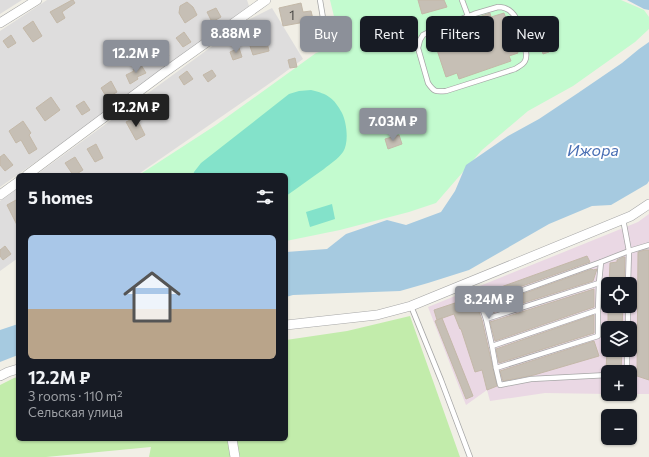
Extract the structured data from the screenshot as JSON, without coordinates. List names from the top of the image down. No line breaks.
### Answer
{"water":["Ижора"],"house_numbers":["1"],"page":{"chip":["Buy","Rent","Filters","New"],"price":["8.88M ₽","12.2M ₽","12.2M ₽","7.03M ₽","8.24M ₽"],"heading":"5 homes","list":[{"name":"12.2M ₽","note":"3 rooms · 110 m² · Сельская улица"}],"map_buttons":["+","−"]}}
